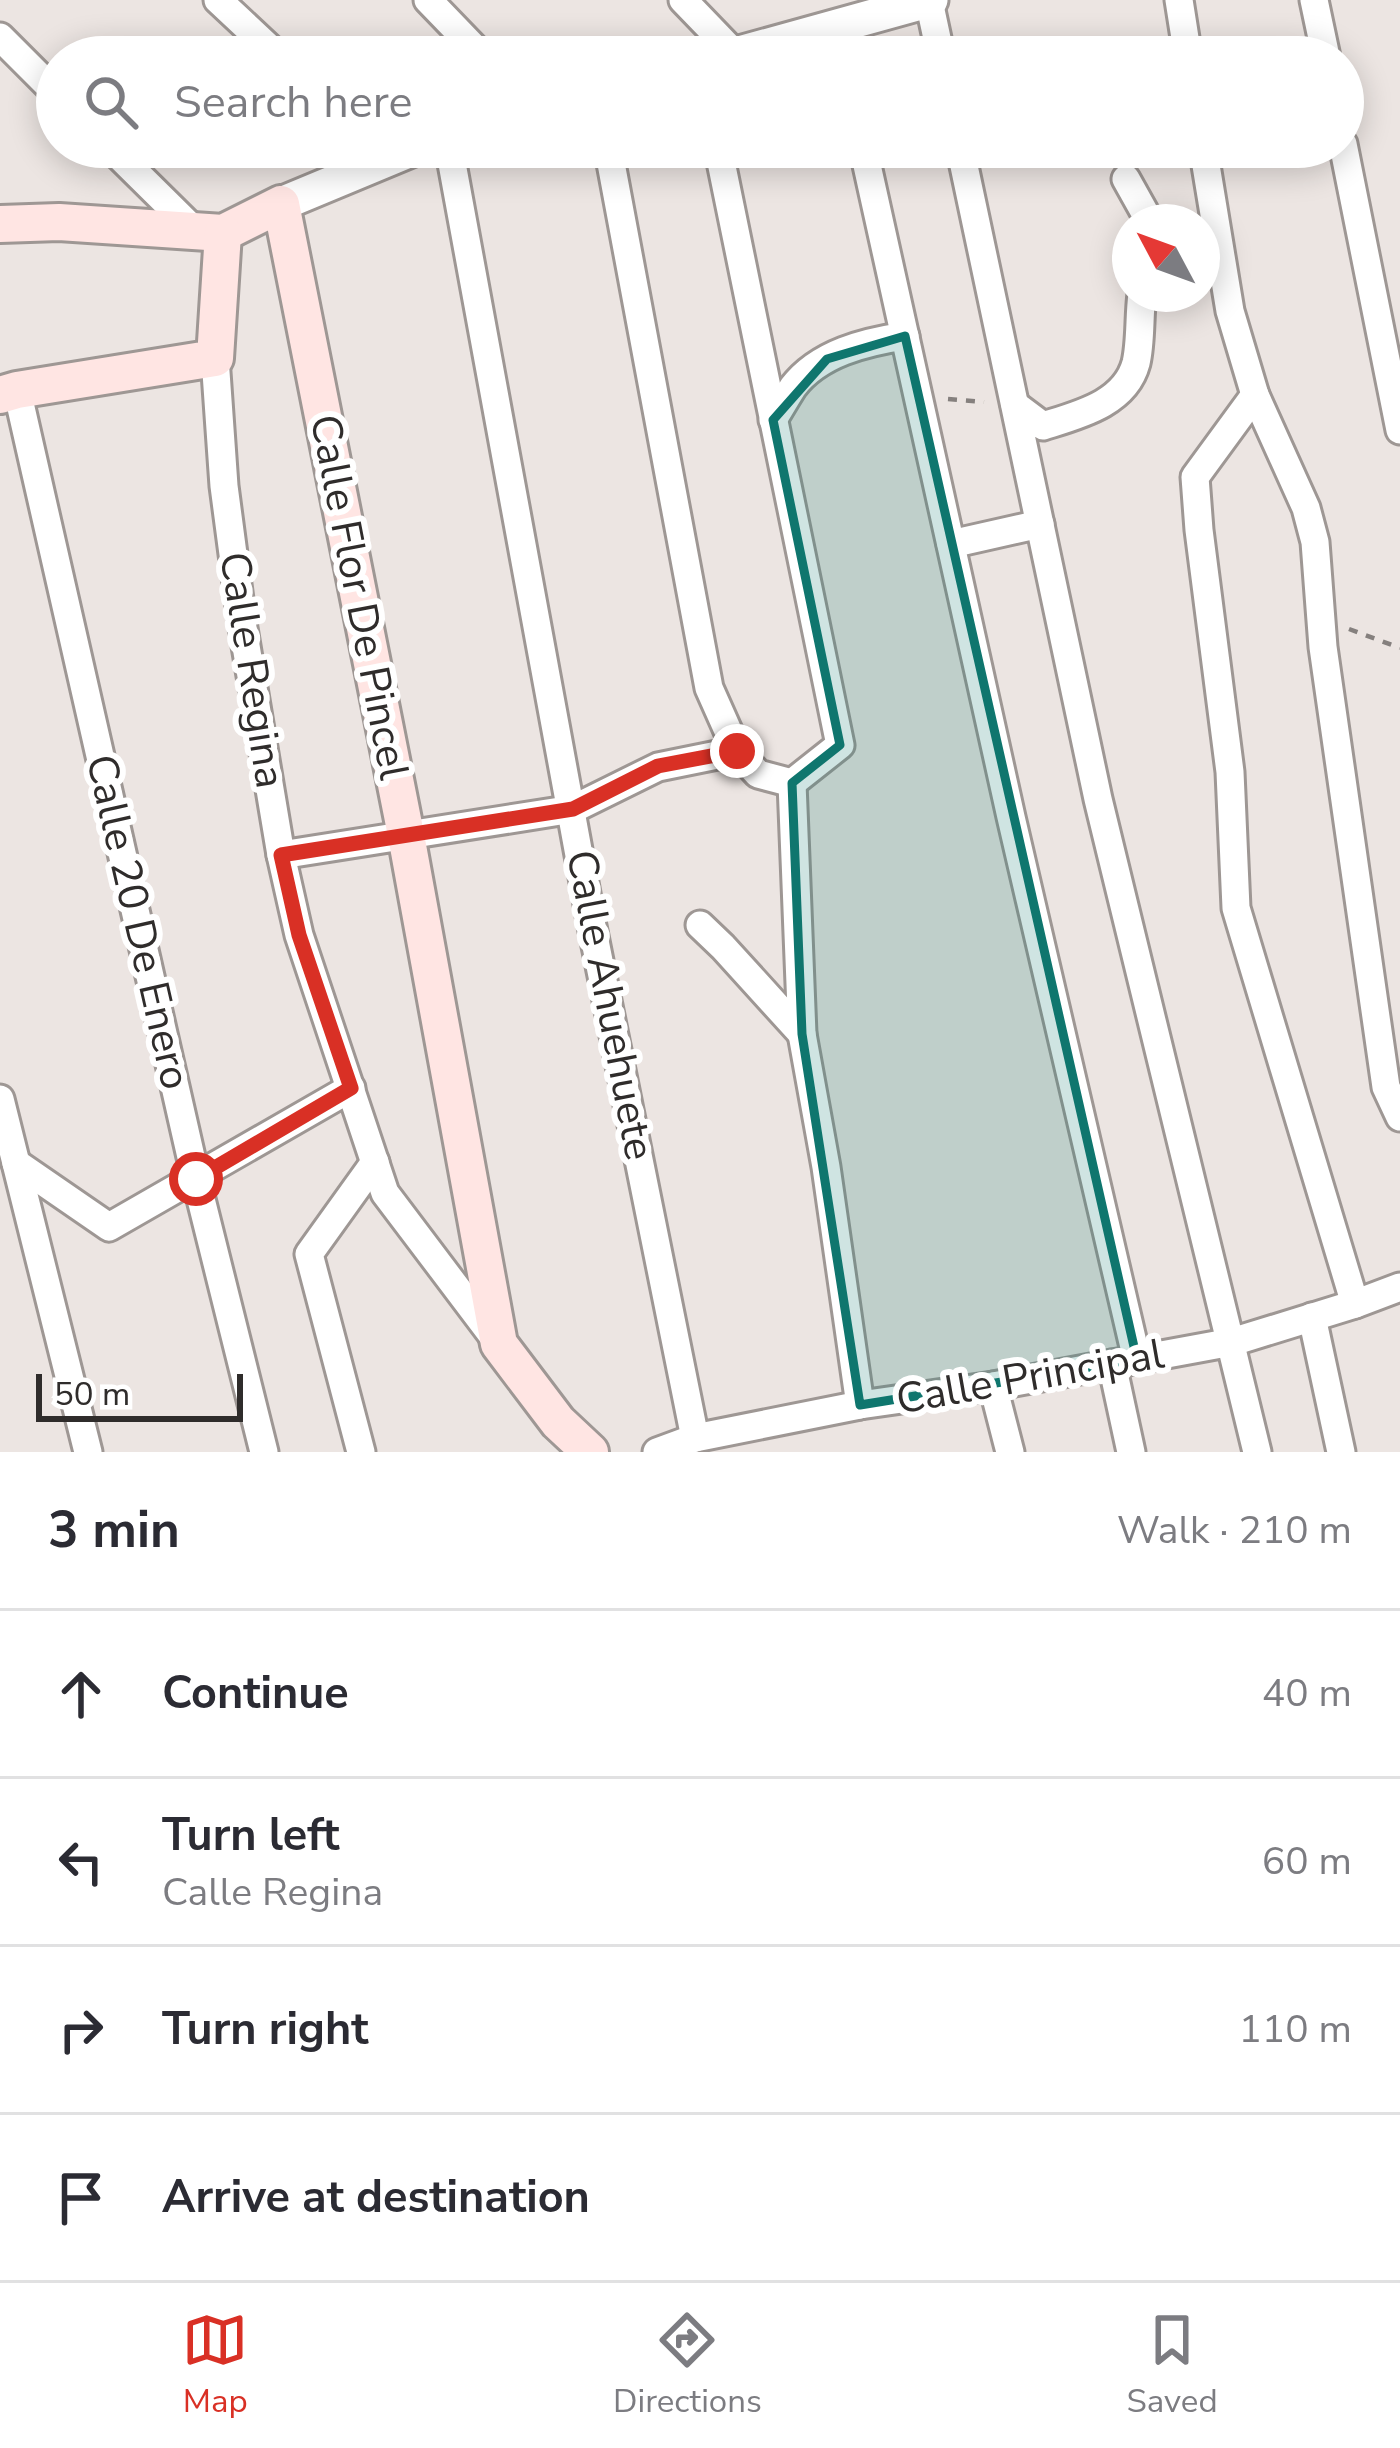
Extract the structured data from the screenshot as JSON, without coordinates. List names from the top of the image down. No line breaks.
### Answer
{"streets":{"main road":["Calle Flor De Pincel","Calle Regina"],"street":["Calle 20 De Enero","Calle Ahuehuete","Calle Principal"]},"crossings":[["Calle Flor De Pincel","Calle Regina"],["Calle Ahuehuete","Calle Principal"]],"scale_bar":"50 m","north":"top left","page":{"search":"Search here","scale":"50 m","heading":["3 min","Walk · 210 m"],"list":[["Continue","40 m"],["Turn left","Calle Regina","60 m"],["Turn right","110 m"],"Arrive at destination"],"nav":["Map","Directions","Saved"]}}
